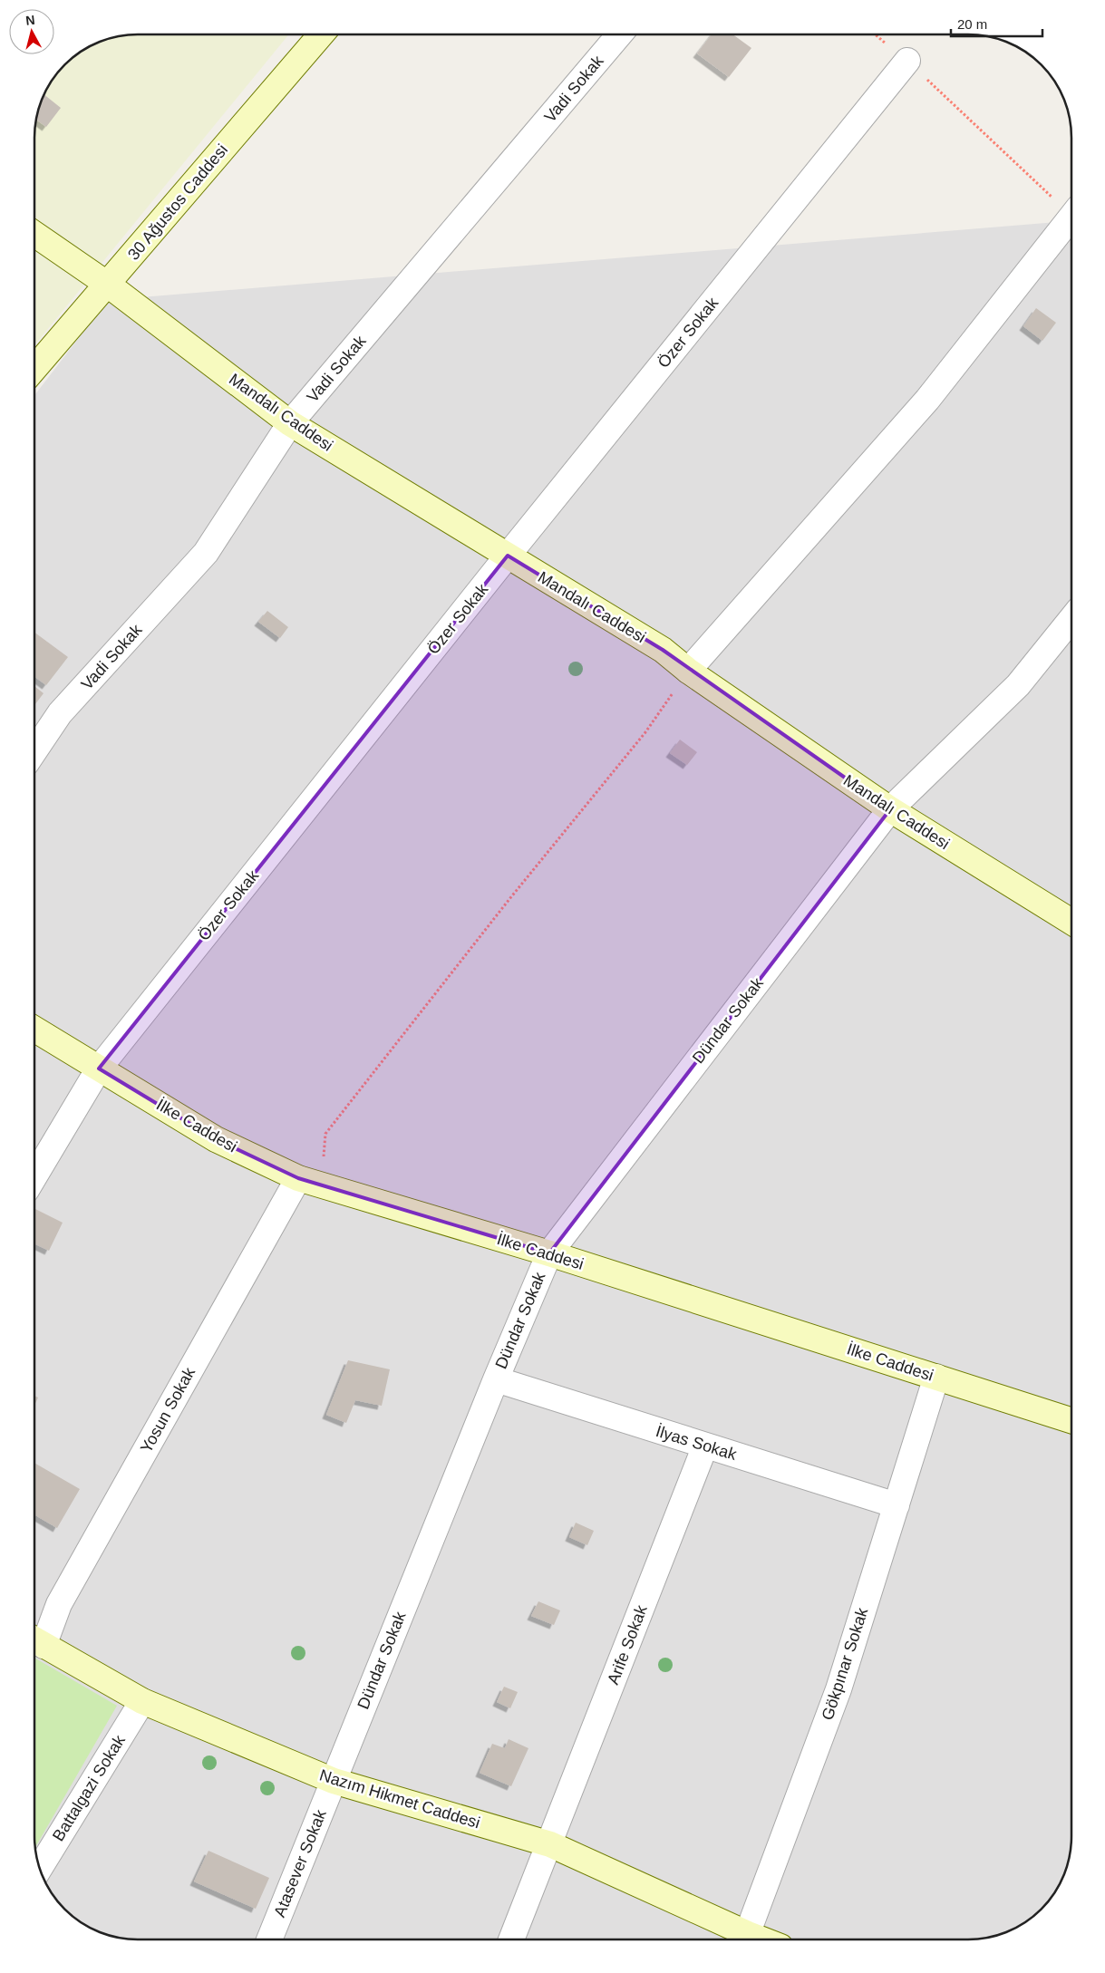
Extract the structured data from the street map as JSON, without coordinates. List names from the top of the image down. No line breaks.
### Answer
{"streets":{"street":["Vadi Sokak","30 Ağustos Caddesi","Özer Sokak","Mandalı Caddesi","Dündar Sokak","İlke Caddesi","Yosun Sokak","İlyas Sokak","Arife Sokak","Gökpınar Sokak","Battalgazi Sokak","Nazım Hikmet Caddesi","Atasever Sokak"]},"crossings":[["Vadi Sokak","Mandalı Caddesi"],["30 Ağustos Caddesi","Mandalı Caddesi"],["Özer Sokak","Mandalı Caddesi"],["Özer Sokak","İlke Caddesi"],["Mandalı Caddesi","Dündar Sokak"],["Dündar Sokak","İlke Caddesi"],["Dündar Sokak","İlyas Sokak"],["Dündar Sokak","Nazım Hikmet Caddesi"],["Dündar Sokak","Atasever Sokak"],["İlke Caddesi","Yosun Sokak"],["İlke Caddesi","Gökpınar Sokak"],["Yosun Sokak","Nazım Hikmet Caddesi"],["İlyas Sokak","Arife Sokak"],["İlyas Sokak","Gökpınar Sokak"],["Arife Sokak","Nazım Hikmet Caddesi"],["Battalgazi Sokak","Nazım Hikmet Caddesi"],["Nazım Hikmet Caddesi","Atasever Sokak"]],"scale_bar":"20 m","north":"top"}
